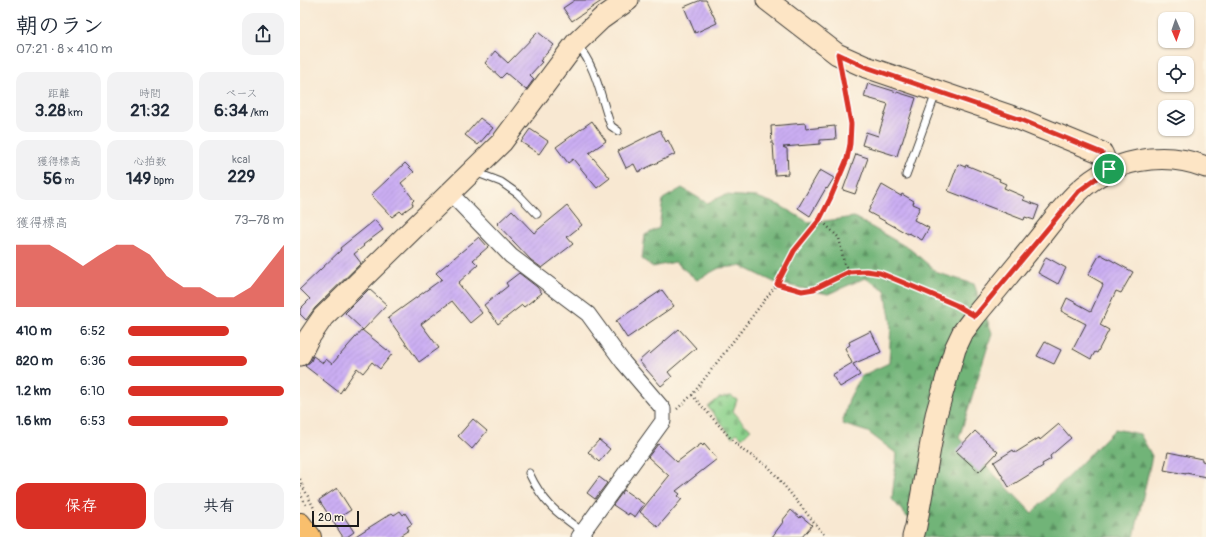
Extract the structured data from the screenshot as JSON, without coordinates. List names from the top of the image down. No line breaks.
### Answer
{"scale_bar":"20 m","north":"bottom","page":{"heading":["朝のラン","07:21 · 8 × 410 m"],"stats":[["距離","3.28 km"],["時間","21:32"],["ペース","6:34 /km"],["獲得標高","56 m"],["心拍数","149 bpm"],["kcal","229"]],"chart":["獲得標高","73–78 m"],"list":[{"name":"410 m","note":"6:52"},{"name":"820 m","note":"6:36"},{"name":"1.2 km","note":"6:10"},{"name":"1.6 km","note":"6:53"}],"buttons":["保存","共有"],"scale":"20 m"}}
